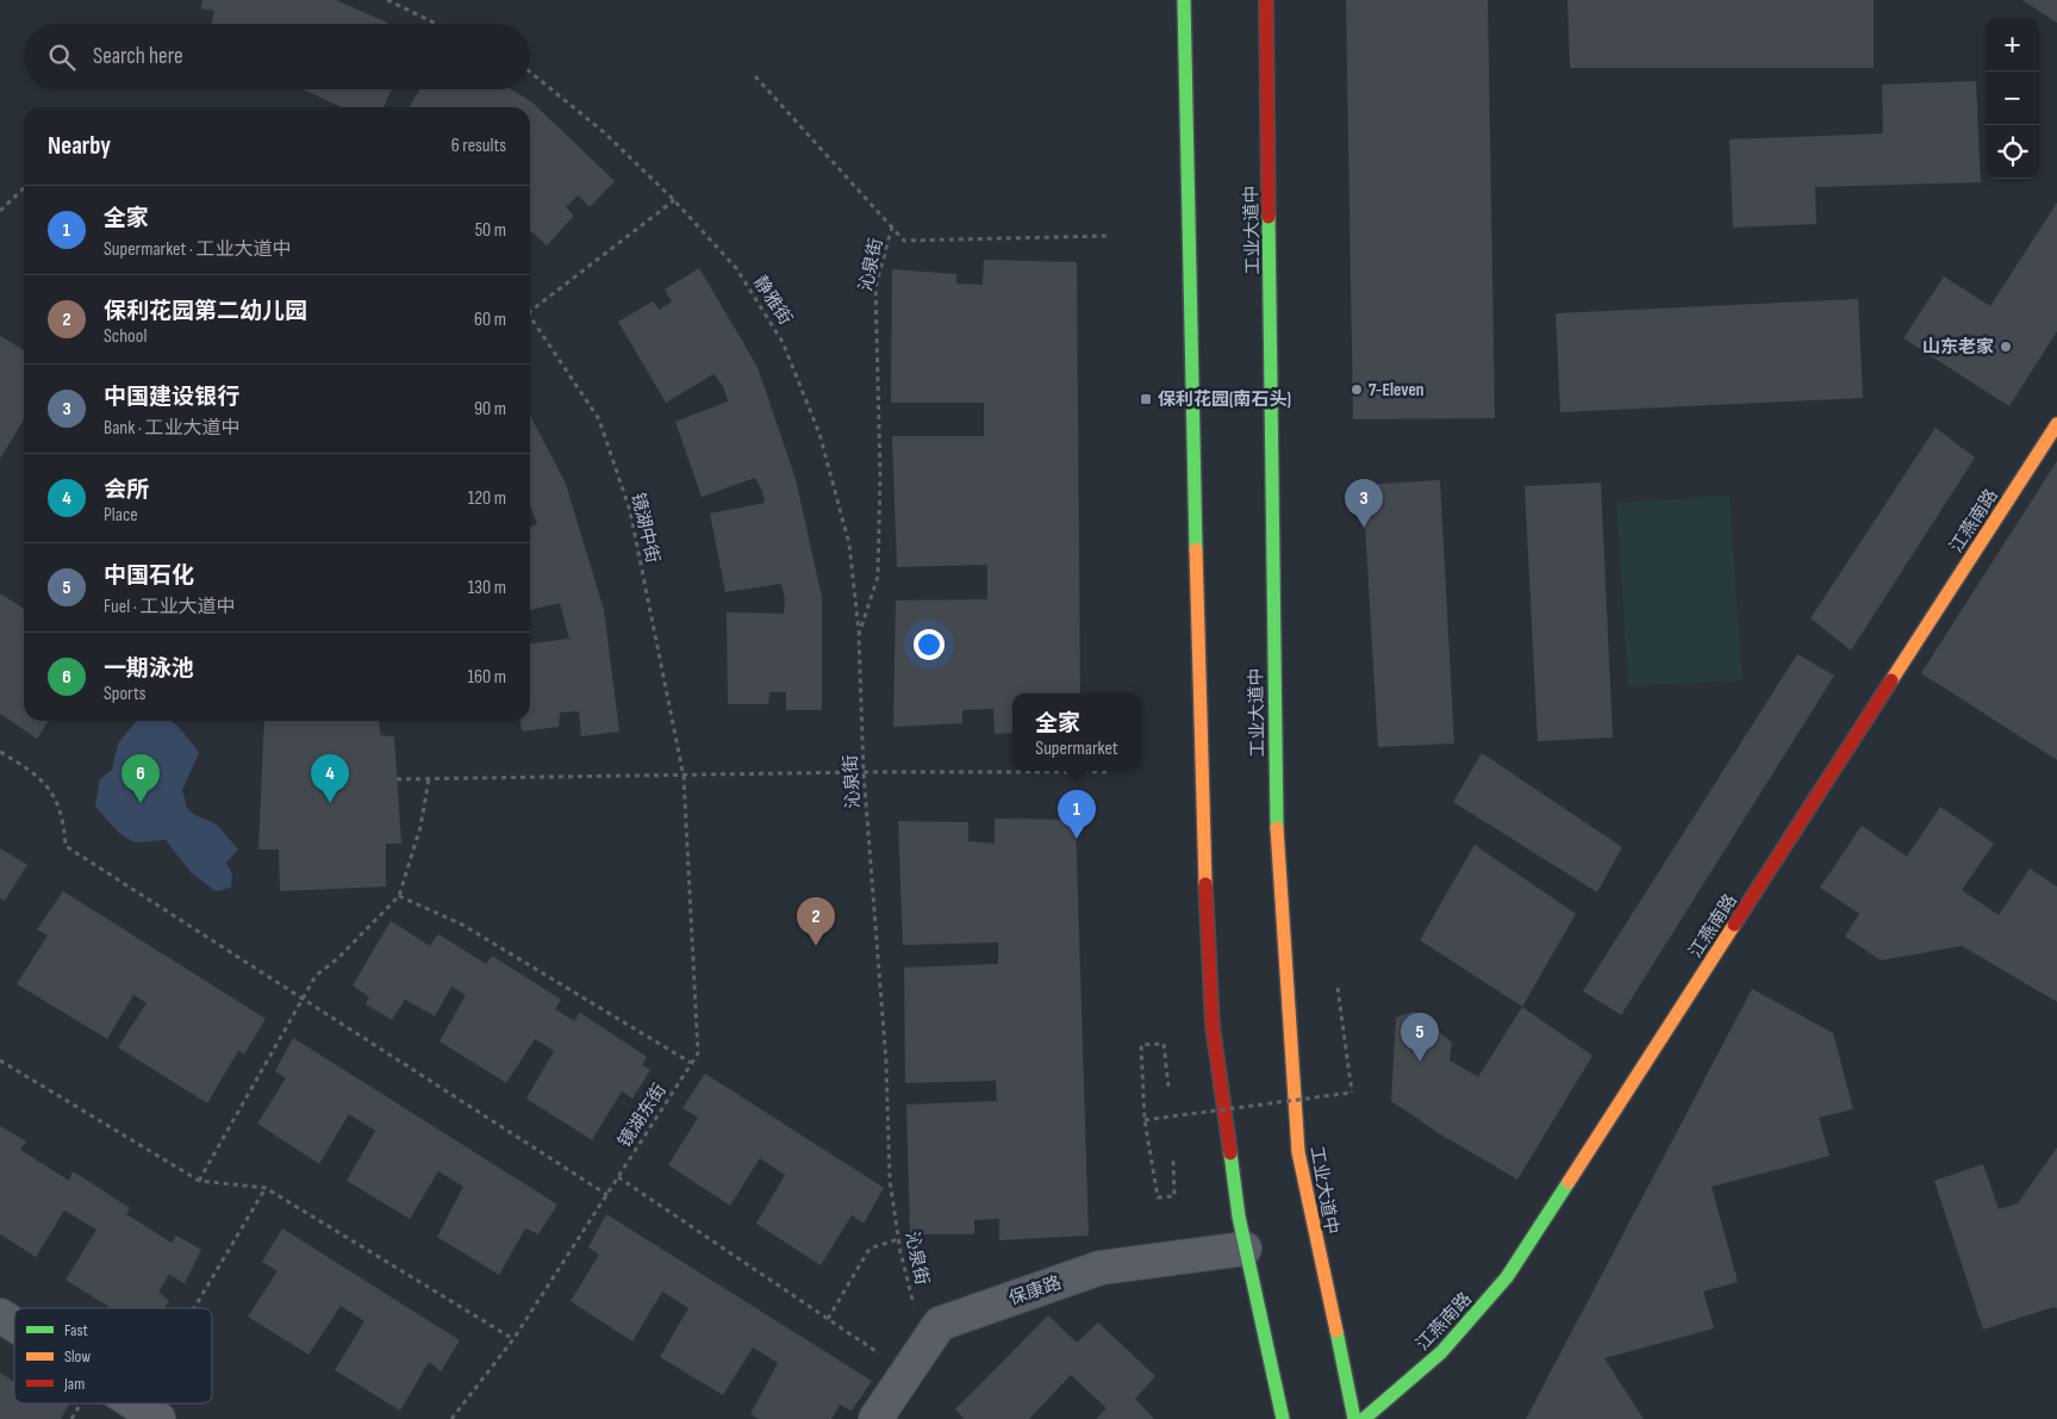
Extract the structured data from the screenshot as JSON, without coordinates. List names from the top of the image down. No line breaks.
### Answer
{"streets":{"main road":["工业大道中","江燕南路"],"street":["保康路"],"path":["沁泉街","静雅街","镜湖中街","镜湖东街"]},"crossings":[["沁泉街","静雅街"],["沁泉街","保康路"],["镜湖中街","镜湖东街"]],"places":{"other":["山东老家","7-Eleven"],"transit":["保利花园(南石头)"]},"legend":["Fast","Slow","Jam"],"page":{"map_buttons":["+","−"],"search":"Search here","heading":["Nearby","6 results"],"list":[{"mark":"1","name":"全家","note":"Supermarket · 工业大道中","value":"50 m"},{"mark":"2","name":"保利花园第二幼儿园","note":"School","value":"60 m"},{"mark":"3","name":"中国建设银行","note":"Bank · 工业大道中","value":"90 m"},{"mark":"4","name":"会所","note":"Place","value":"120 m"},{"mark":"5","name":"中国石化","note":"Fuel · 工业大道中","value":"130 m"},{"mark":"6","name":"一期泳池","note":"Sports","value":"160 m"}],"pins":["3","4","6","1","2","5"],"popup":["全家","Supermarket"]}}
